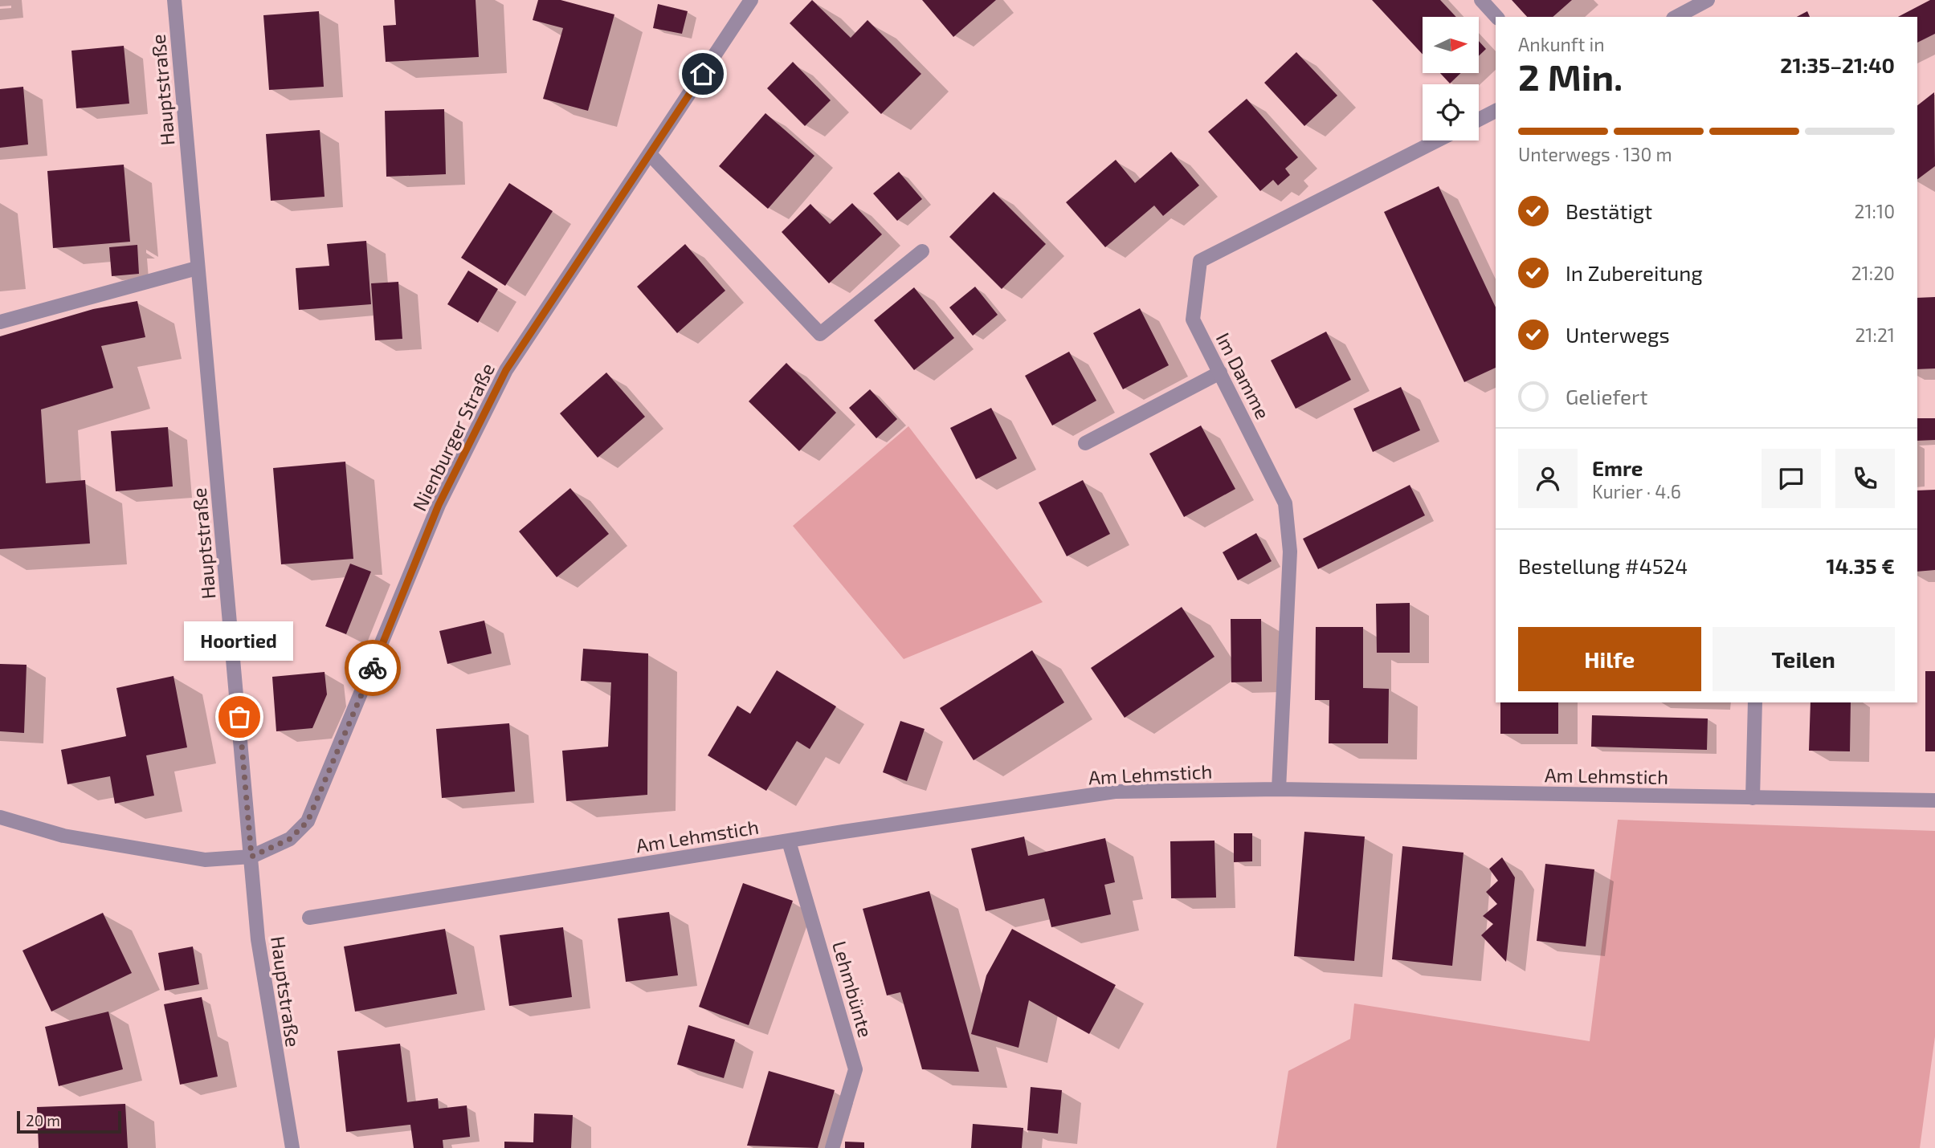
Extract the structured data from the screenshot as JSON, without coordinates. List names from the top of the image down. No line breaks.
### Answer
{"streets":{"street":["Hauptstraße","Im Damme","Nienburger Straße","Am Lehmstich","Lehmbünte"]},"crossings":[["Hauptstraße","Nienburger Straße"],["Im Damme","Am Lehmstich"],["Am Lehmstich","Lehmbünte"]],"places":["Hoortied"],"scale_bar":"20 m","north":"right","page":{"heading":["2 Min.","Ankunft in","21:35–21:40"],"panel":["Emre","Kurier · 4.6","Bestellung #4524","14.35 €"],"bar":"Unterwegs · 130 m","list":[["Bestätigt","21:10"],["In Zubereitung","21:20"],["Unterwegs","21:21"],"Geliefert"],"buttons":["Hilfe","Teilen"],"bubble":"Hoortied","scale":"20 m"}}
